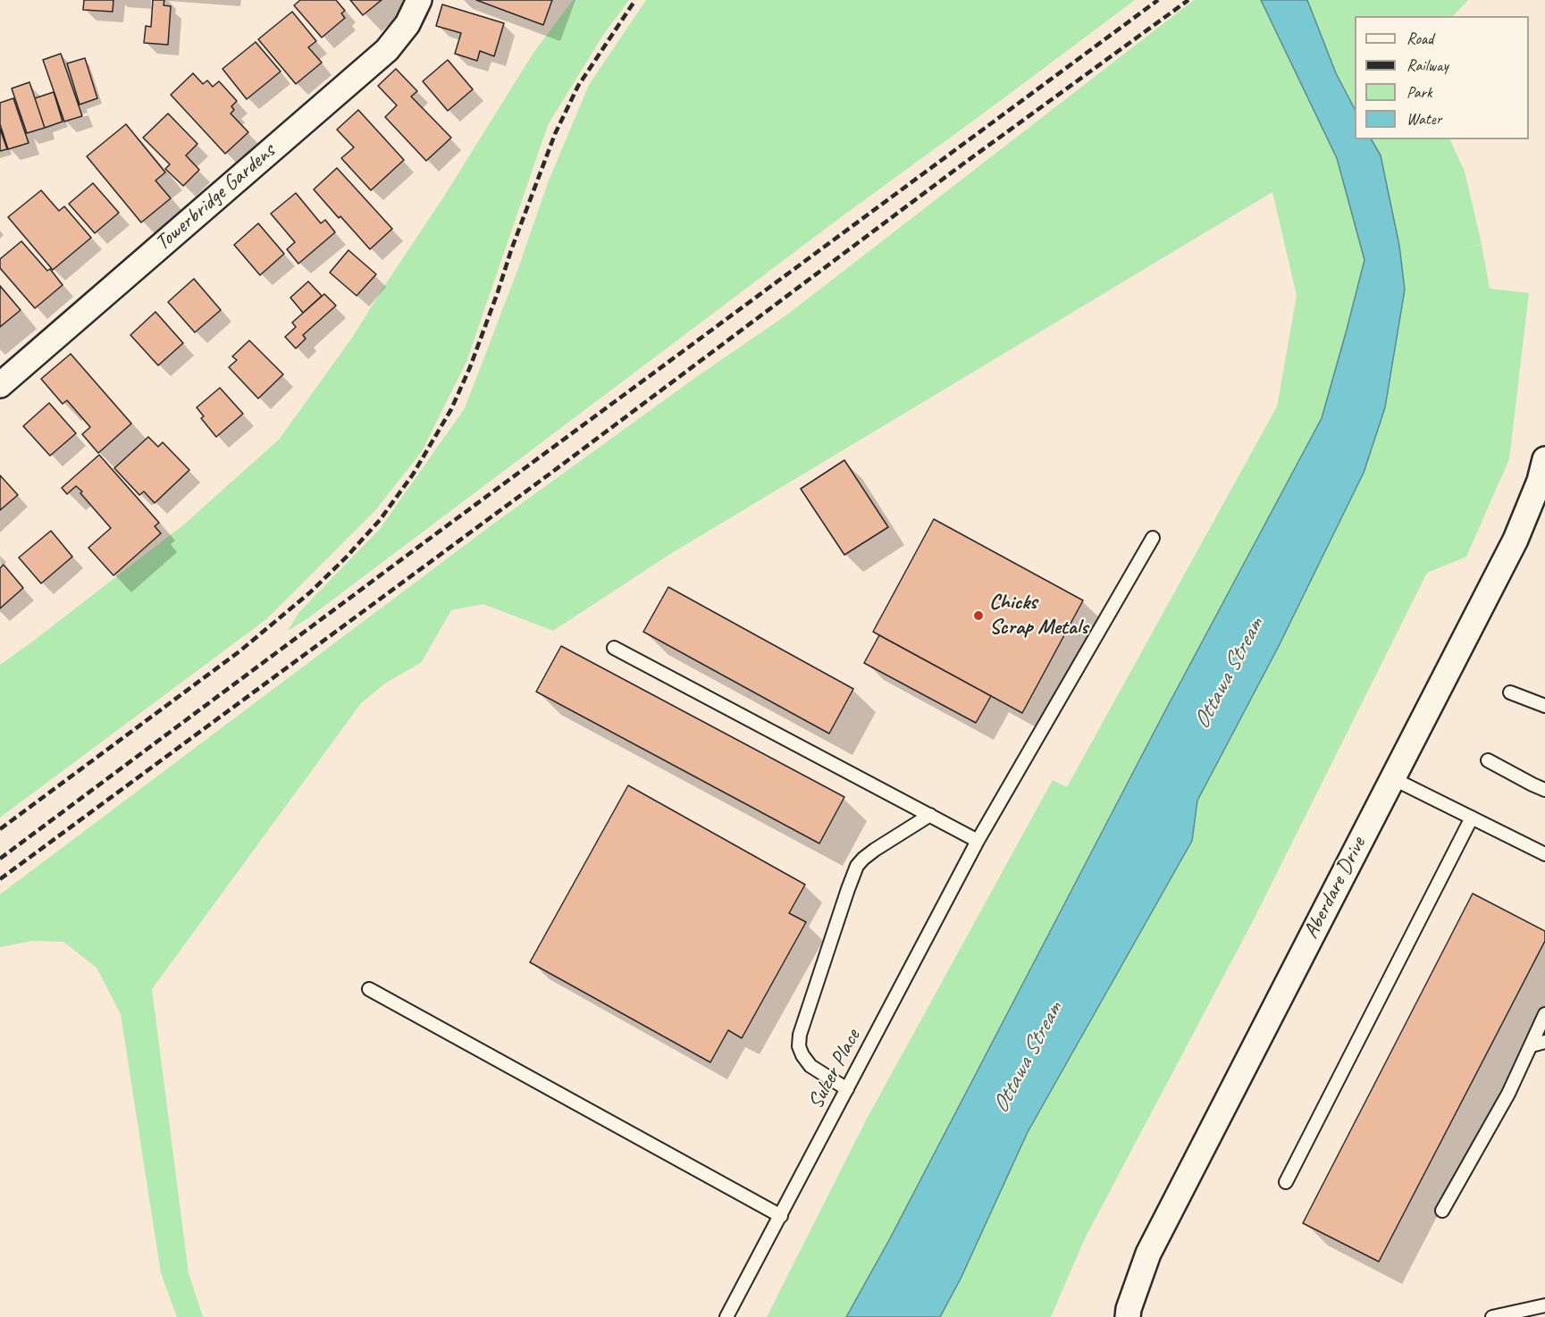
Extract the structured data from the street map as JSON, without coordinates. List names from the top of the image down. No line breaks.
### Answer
{"streets":{"street":["Towerbridge Gardens","Aberdare Drive"],"lane":["Sulzer Place"]},"water":["Ottawa Stream"],"places":["Chicks Scrap Metals"],"legend":["Road","Railway","Park","Water"]}
